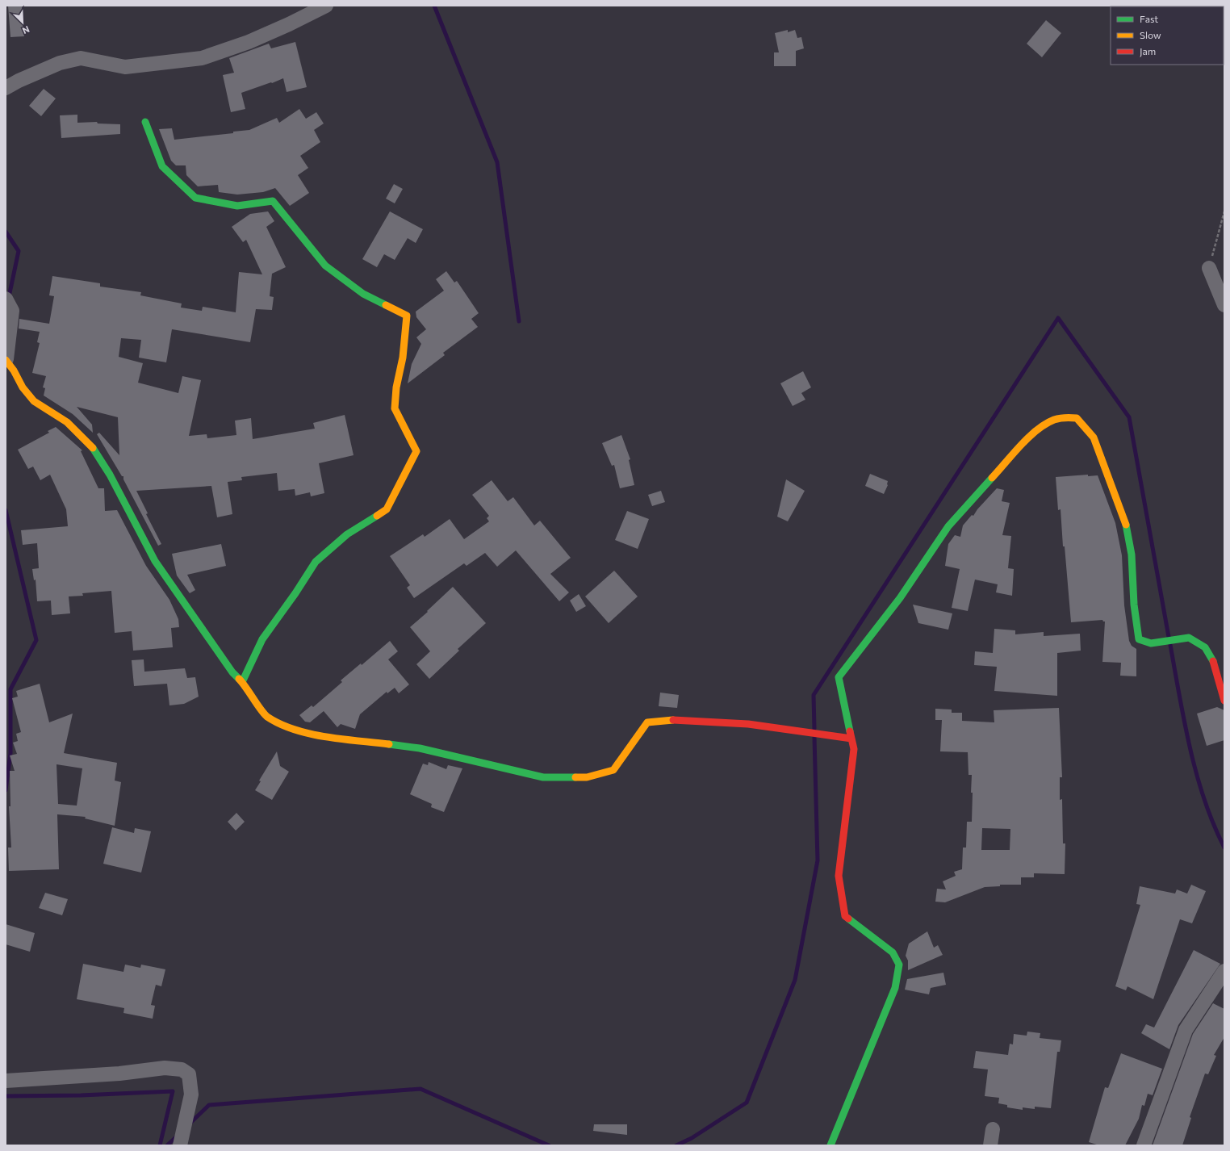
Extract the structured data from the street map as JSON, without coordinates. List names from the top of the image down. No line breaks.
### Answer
{"legend":["Fast","Slow","Jam"],"north":"bottom right"}
